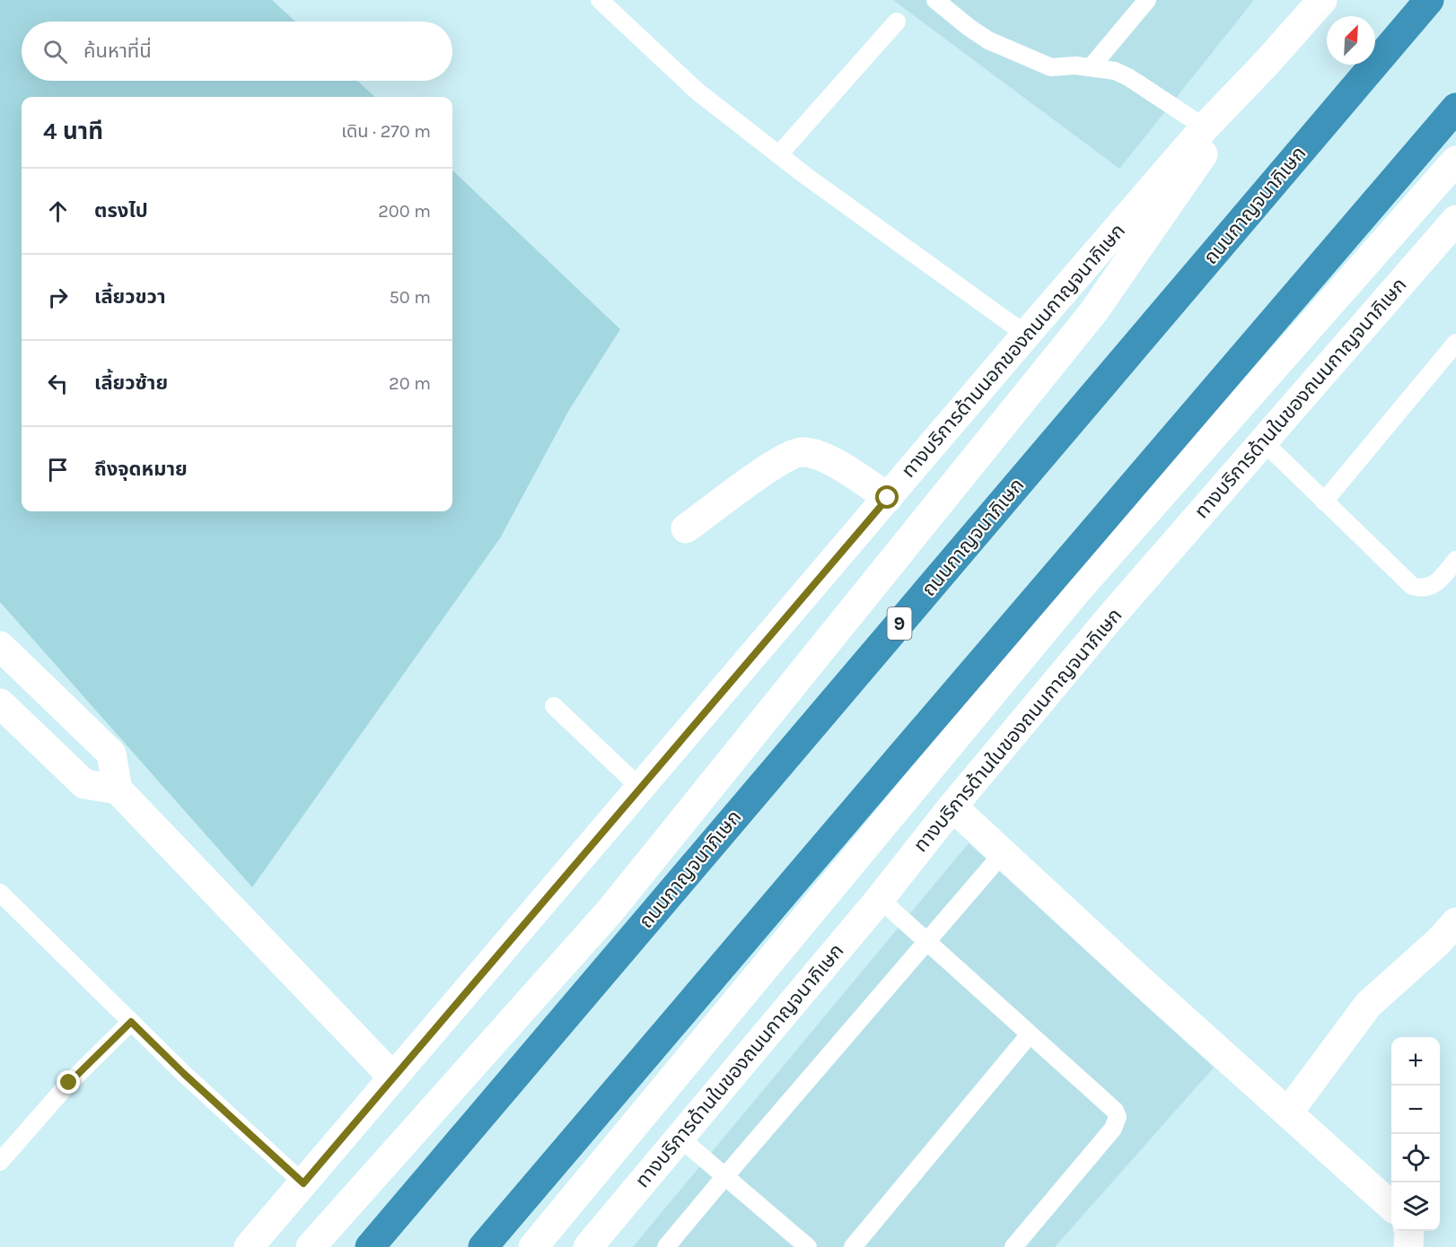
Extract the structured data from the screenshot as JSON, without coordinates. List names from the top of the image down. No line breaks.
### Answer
{"streets":{"highway":["ถนนกาญจนาภิเษก","9"],"main road":["ทางบริการด้านนอกของถนนกาญจนาภิเษก","ทางบริการด้านในของถนนกาญจนาภิเษก"]},"north":"top right","page":{"search":"ค้นหาที่นี่","heading":["4 นาที","เดิน · 270 m"],"list":[["ตรงไป","200 m"],["เลี้ยวขวา","50 m"],["เลี้ยวซ้าย","20 m"],"ถึงจุดหมาย"],"map_buttons":["+","−"]}}
